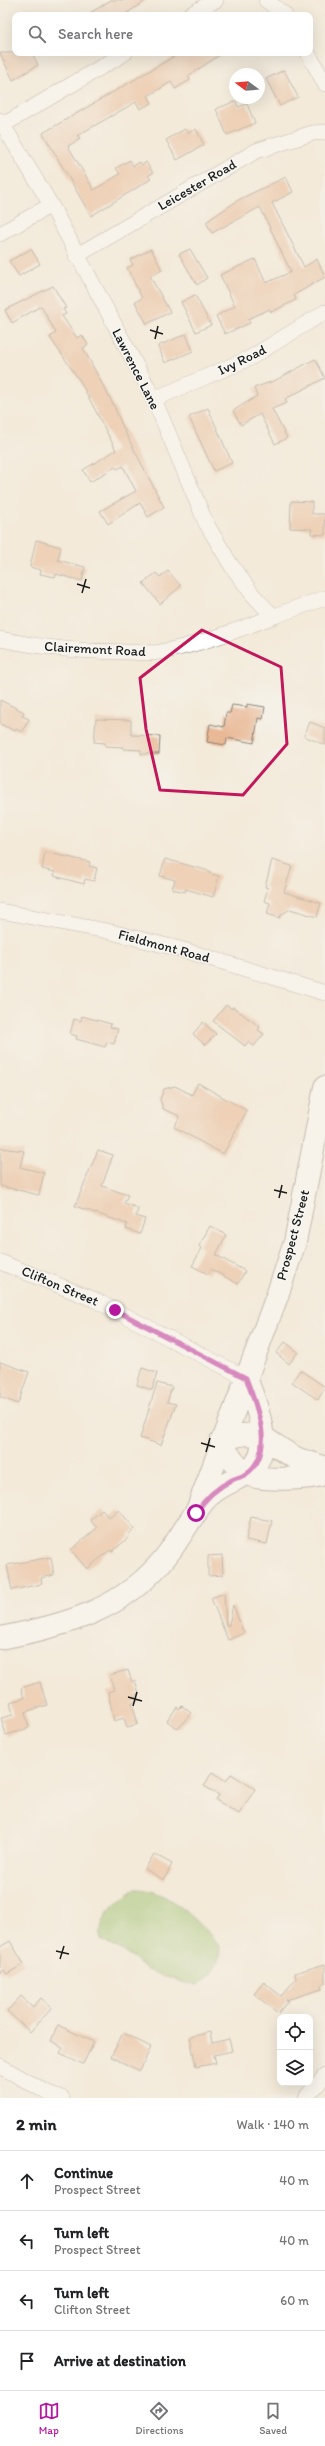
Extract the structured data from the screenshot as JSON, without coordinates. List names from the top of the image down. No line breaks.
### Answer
{"streets":{"main road":["Prospect Street"],"street":["Leicester Road","Ivy Road","Lawrence Lane","Clairemont Road","Fieldmont Road","Clifton Street"]},"crossings":[["Leicester Road","Lawrence Lane"],["Ivy Road","Lawrence Lane"],["Lawrence Lane","Clairemont Road"],["Prospect Street","Clifton Street"]],"north":"left","page":{"search":"Search here","heading":["2 min","Walk · 140 m"],"list":[["Continue","Prospect Street","40 m"],["Turn left","Prospect Street","40 m"],["Turn left","Clifton Street","60 m"],"Arrive at destination"],"nav":["Map","Directions","Saved"]}}
